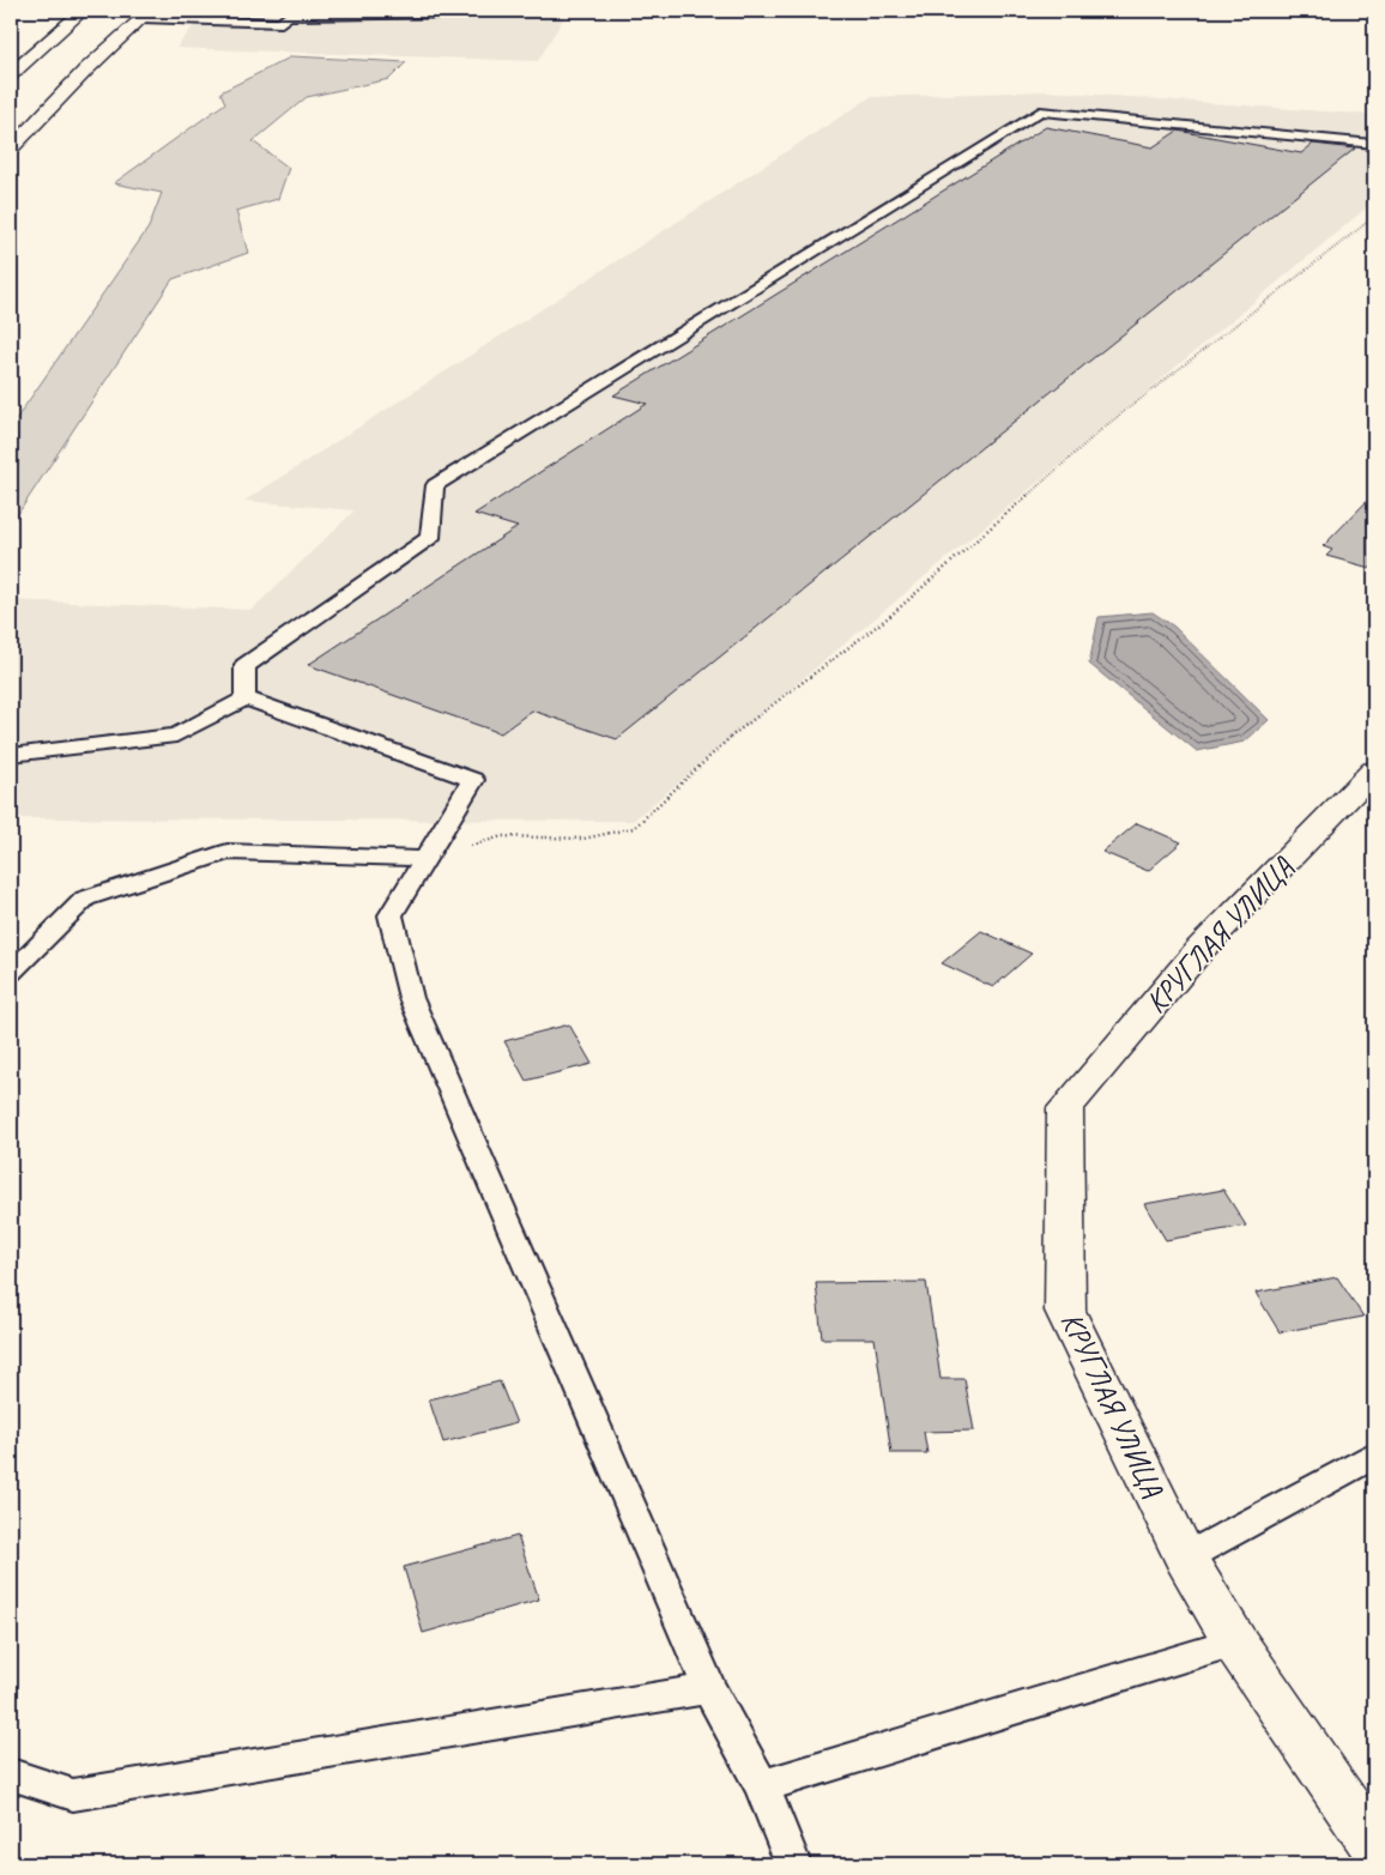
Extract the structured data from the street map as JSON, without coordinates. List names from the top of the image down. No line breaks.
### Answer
{"streets":{"main road":["КРУГЛАЯ УЛИЦА"]}}
